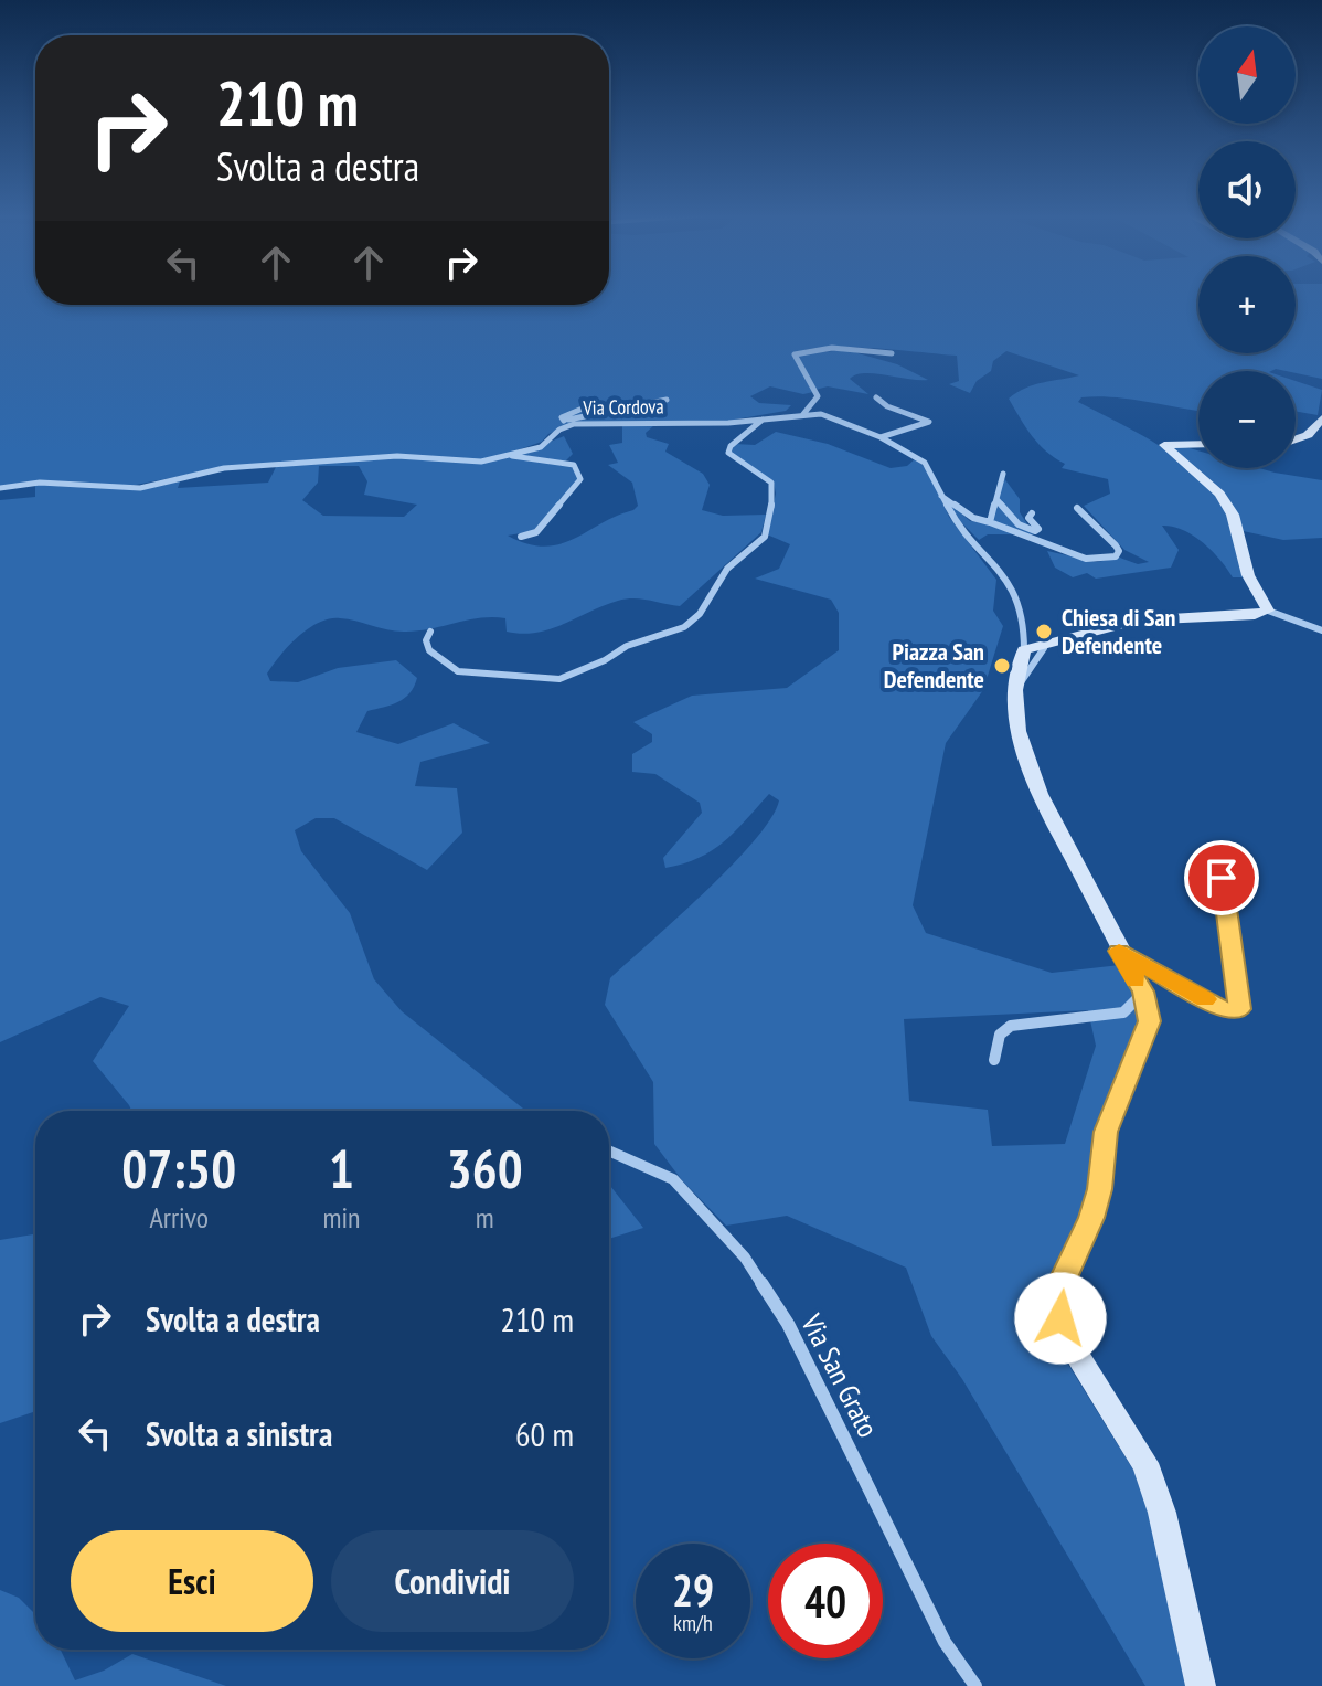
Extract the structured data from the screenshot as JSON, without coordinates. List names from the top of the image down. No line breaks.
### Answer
{"streets":{"street":["Via Cordova","Via San Grato"]},"places":["Chiesa di San Defendente","Piazza San Defendente"],"north":"top","page":{"map_buttons":["+","−"],"turn":["210 m","Svolta a destra"],"eta":["07:50","Arrivo","1","min","360","m"],"list":[{"name":"Svolta a destra","value":"210 m"},{"name":"Svolta a sinistra","value":"60 m"}],"buttons":["Esci","Condividi"],"speed":"29 km/h","limit":"40"}}
